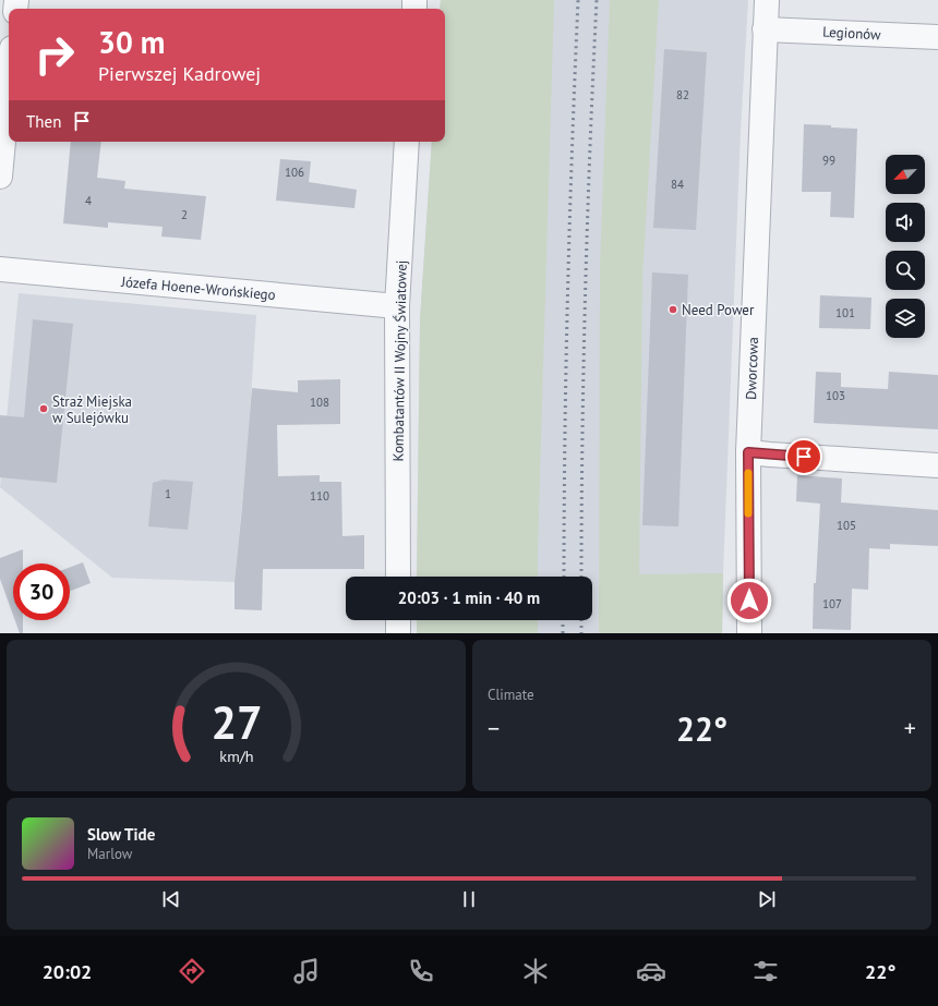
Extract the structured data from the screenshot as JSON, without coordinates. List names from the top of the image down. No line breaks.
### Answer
{"streets":{"street":["Legionów","Józefa Hoene-Wrońskiego","Kombatantów II Wojny Światowej","Dworcowa"]},"crossings":[["Legionów","Dworcowa"],["Józefa Hoene-Wrońskiego","Kombatantów II Wojny Światowej"]],"places":["Need Power","Straż Miejska w Sulejówku"],"house_numbers":["82","99","106","84","4","2","101","103","108","1","110","105","107"],"north":"bottom left","page":{"turn":["30 m","Pierwszej Kadrowej"],"then":"Then","limit":"30","trip":"20:03 · 1 min · 40 m","tile":"Climate","heat":["−","22°","+"],"song":["Slow Tide","Marlow"],"tabs":["20:02","22°"],"gauge":["27","km/h"]}}
